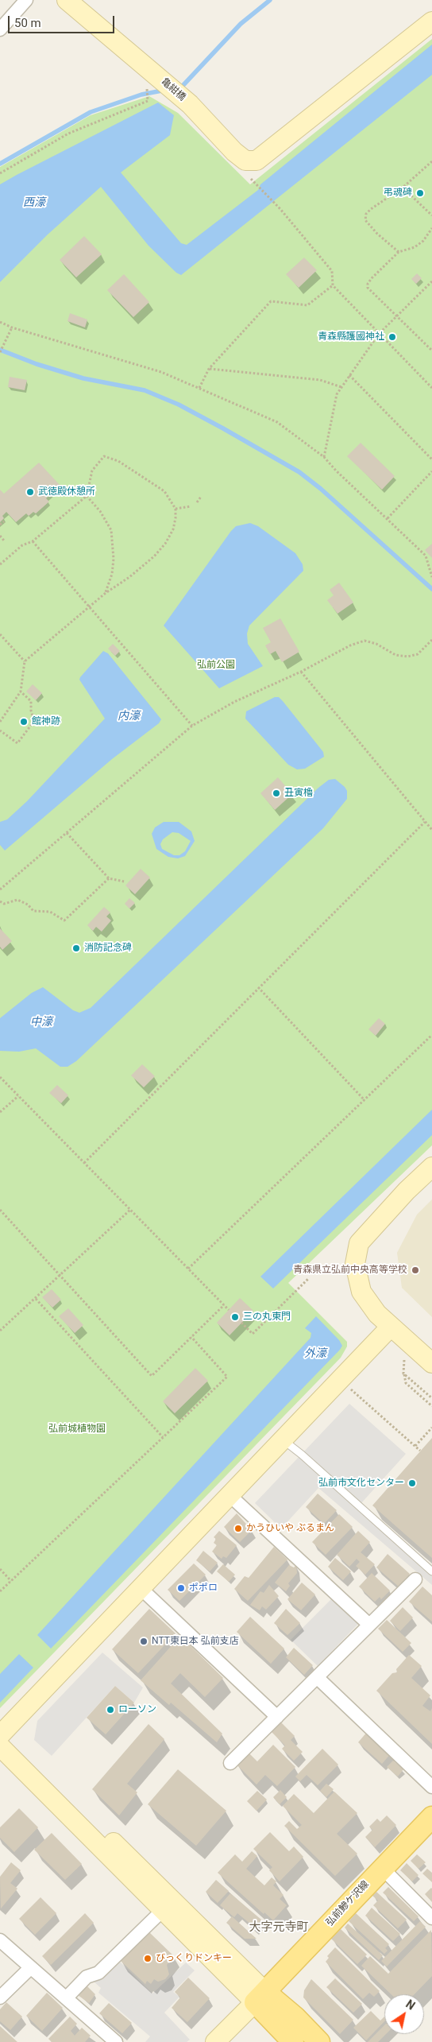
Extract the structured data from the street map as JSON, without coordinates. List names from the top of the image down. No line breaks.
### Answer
{"streets":{"main road":["弘前鰺ケ沢線"],"street":["亀紺橋"]},"districts":["大字元寺町"],"water":["西濠","内濠","中濠","外濠"],"parks":["弘前公園","弘前城植物園"],"places":["弔魂碑","青森縣護國神社","武徳殿休憩所","館神跡","丑寅櫓","消防記念碑","青森県立弘前中央高等学校","三の丸東門","弘前市文化センター","かうひいや ぶるまん","ポポロ","NTT東日本 弘前支店","ローソン","びっくりドンキー"],"scale_bar":"50 m","north":"top right"}
